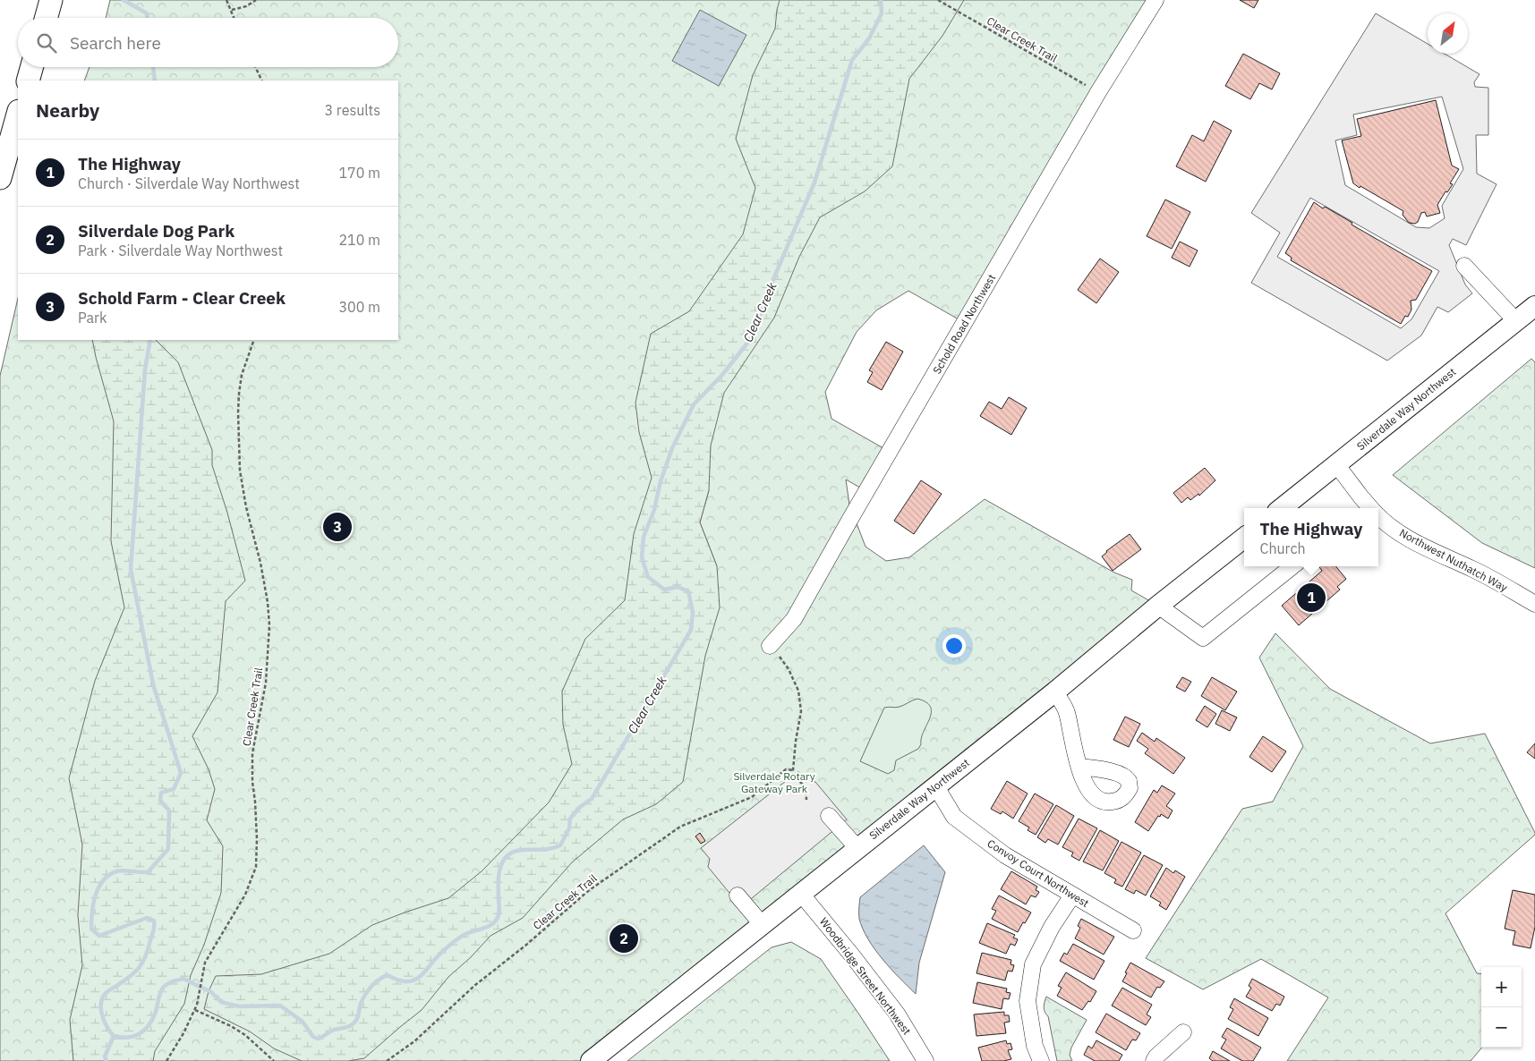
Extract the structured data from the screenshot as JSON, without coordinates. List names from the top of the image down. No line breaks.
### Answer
{"streets":{"main road":["Silverdale Way Northwest"],"street":["Schold Road Northwest","Northwest Nuthatch Way","Convoy Court Northwest","Woodbridge Street Northwest"],"path":["Clear Creek Trail"]},"crossings":[["Clear Creek Trail","Schold Road Northwest"],["Silverdale Way Northwest","Northwest Nuthatch Way"],["Silverdale Way Northwest","Convoy Court Northwest"],["Silverdale Way Northwest","Woodbridge Street Northwest"]],"water":["Clear Creek"],"parks":["Silverdale Rotary Gateway Park"],"north":"top right","page":{"search":"Search here","heading":["Nearby","3 results"],"list":[{"mark":"1","name":"The Highway","note":"Church · Silverdale Way Northwest","value":"170 m"},{"mark":"2","name":"Silverdale Dog Park","note":"Park · Silverdale Way Northwest","value":"210 m"},{"mark":"3","name":"Schold Farm - Clear Creek","note":"Park","value":"300 m"}],"popup":["The Highway","Church"],"pins":["3","1","2"],"map_buttons":["+","−"]}}
